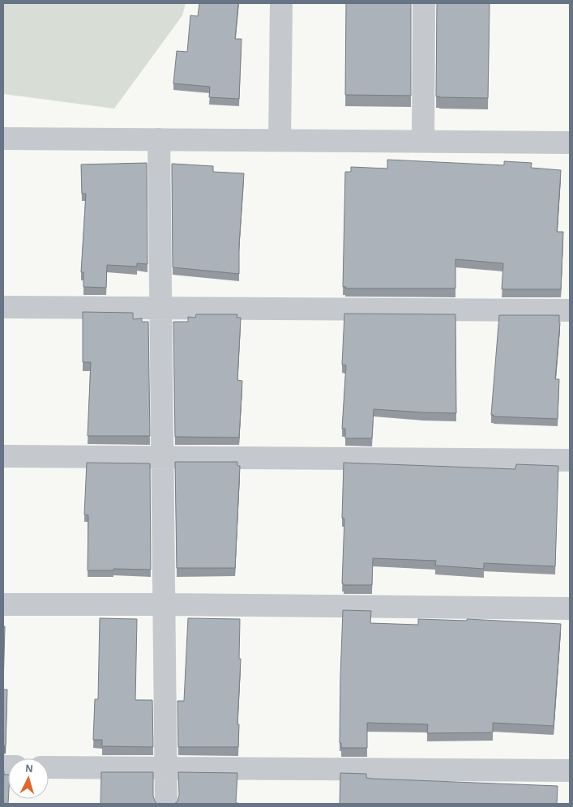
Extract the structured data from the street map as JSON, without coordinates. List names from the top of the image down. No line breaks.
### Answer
{"north":"top"}
